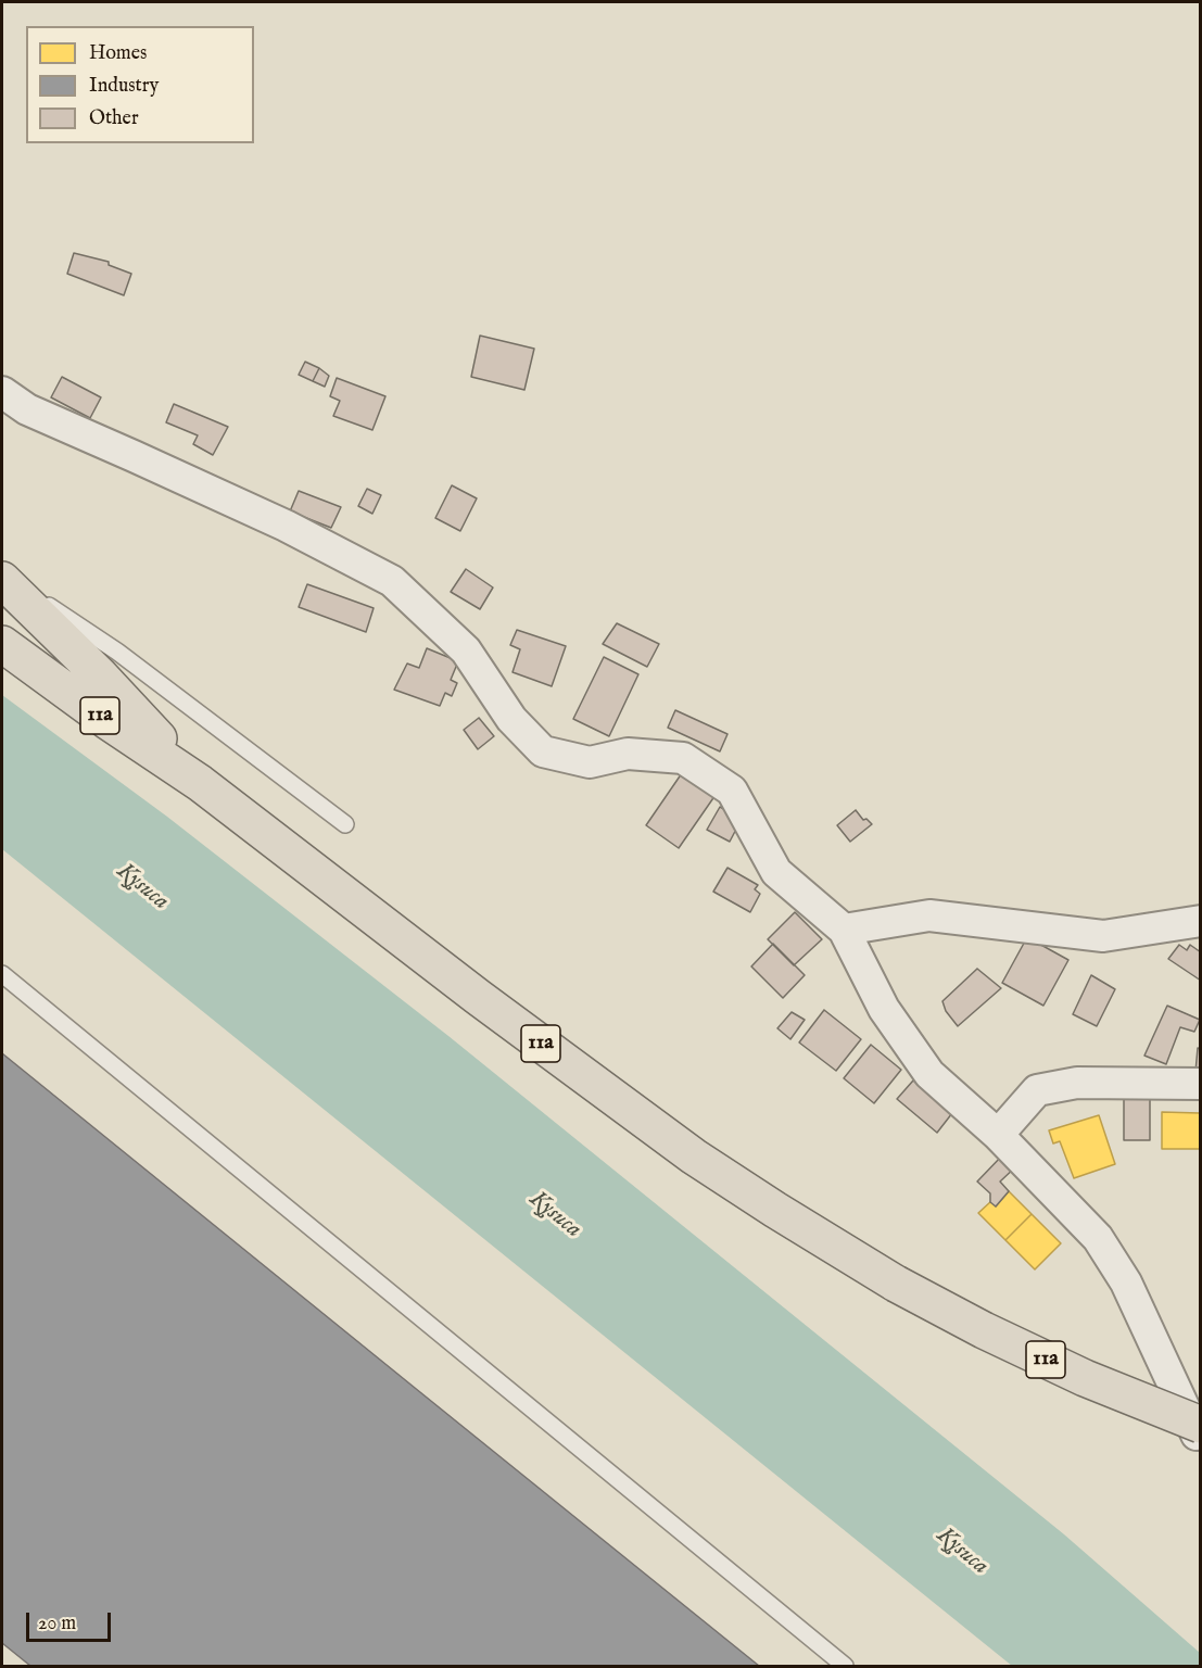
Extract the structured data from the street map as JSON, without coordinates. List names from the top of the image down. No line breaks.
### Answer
{"streets":{"main road":["11a"]},"water":["Kysuca"],"legend":["Homes","Industry","Other"],"scale_bar":"20 m"}
